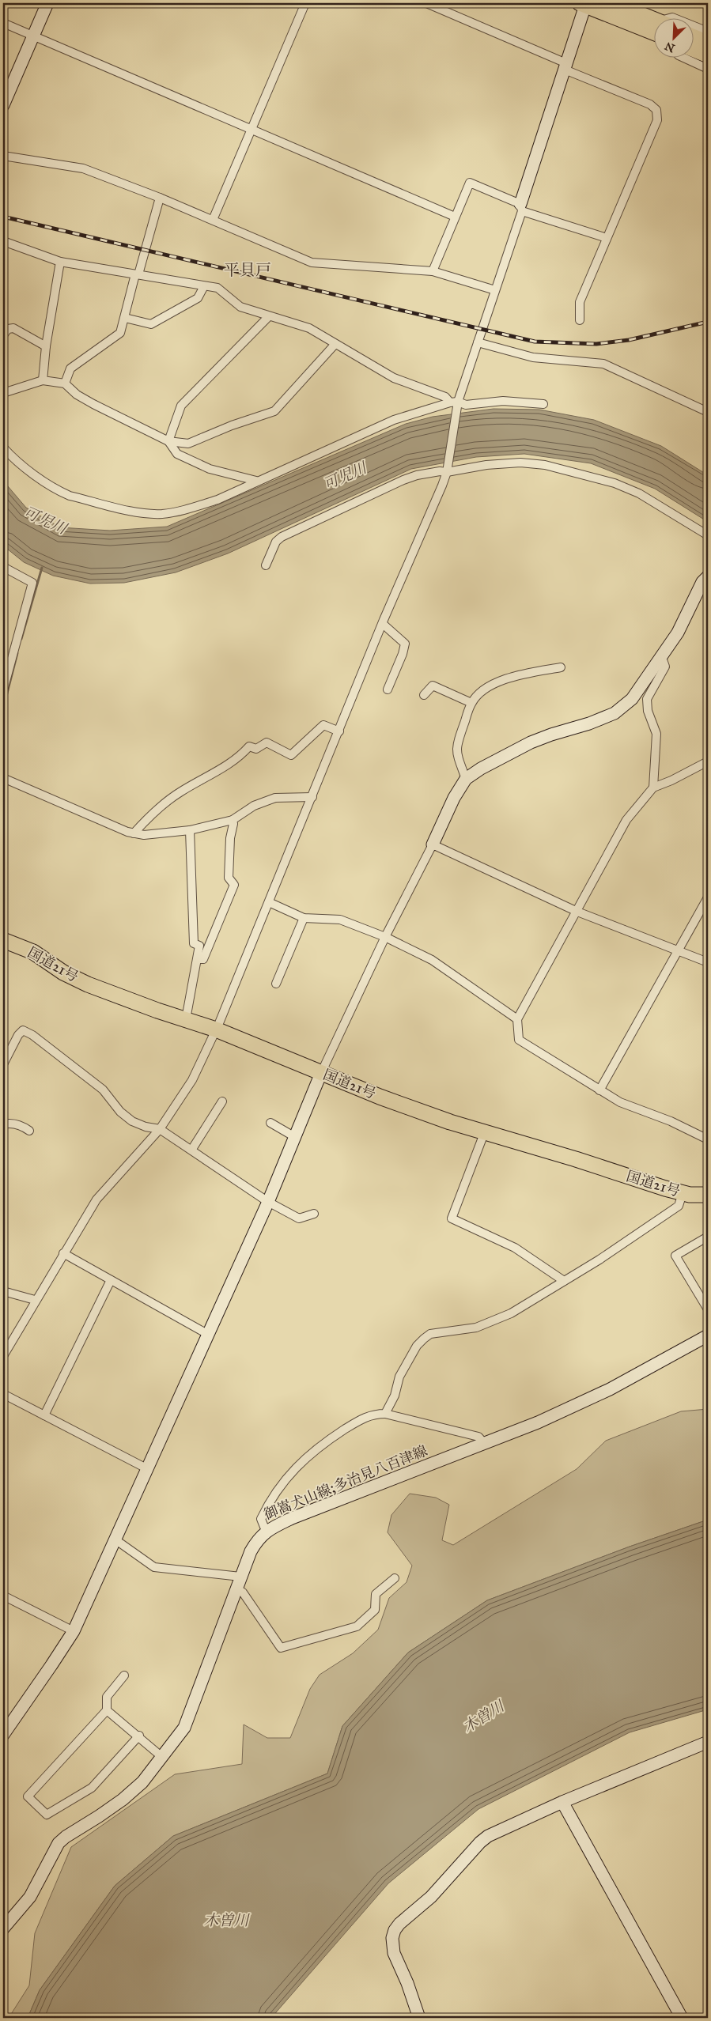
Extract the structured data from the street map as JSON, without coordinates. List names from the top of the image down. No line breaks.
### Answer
{"streets":{"highway":["国道21号"],"street":["御嵩犬山線;多治見八百津線"]},"districts":["平貝戸"],"water":["可児川","木曽川"],"north":"bottom left"}
